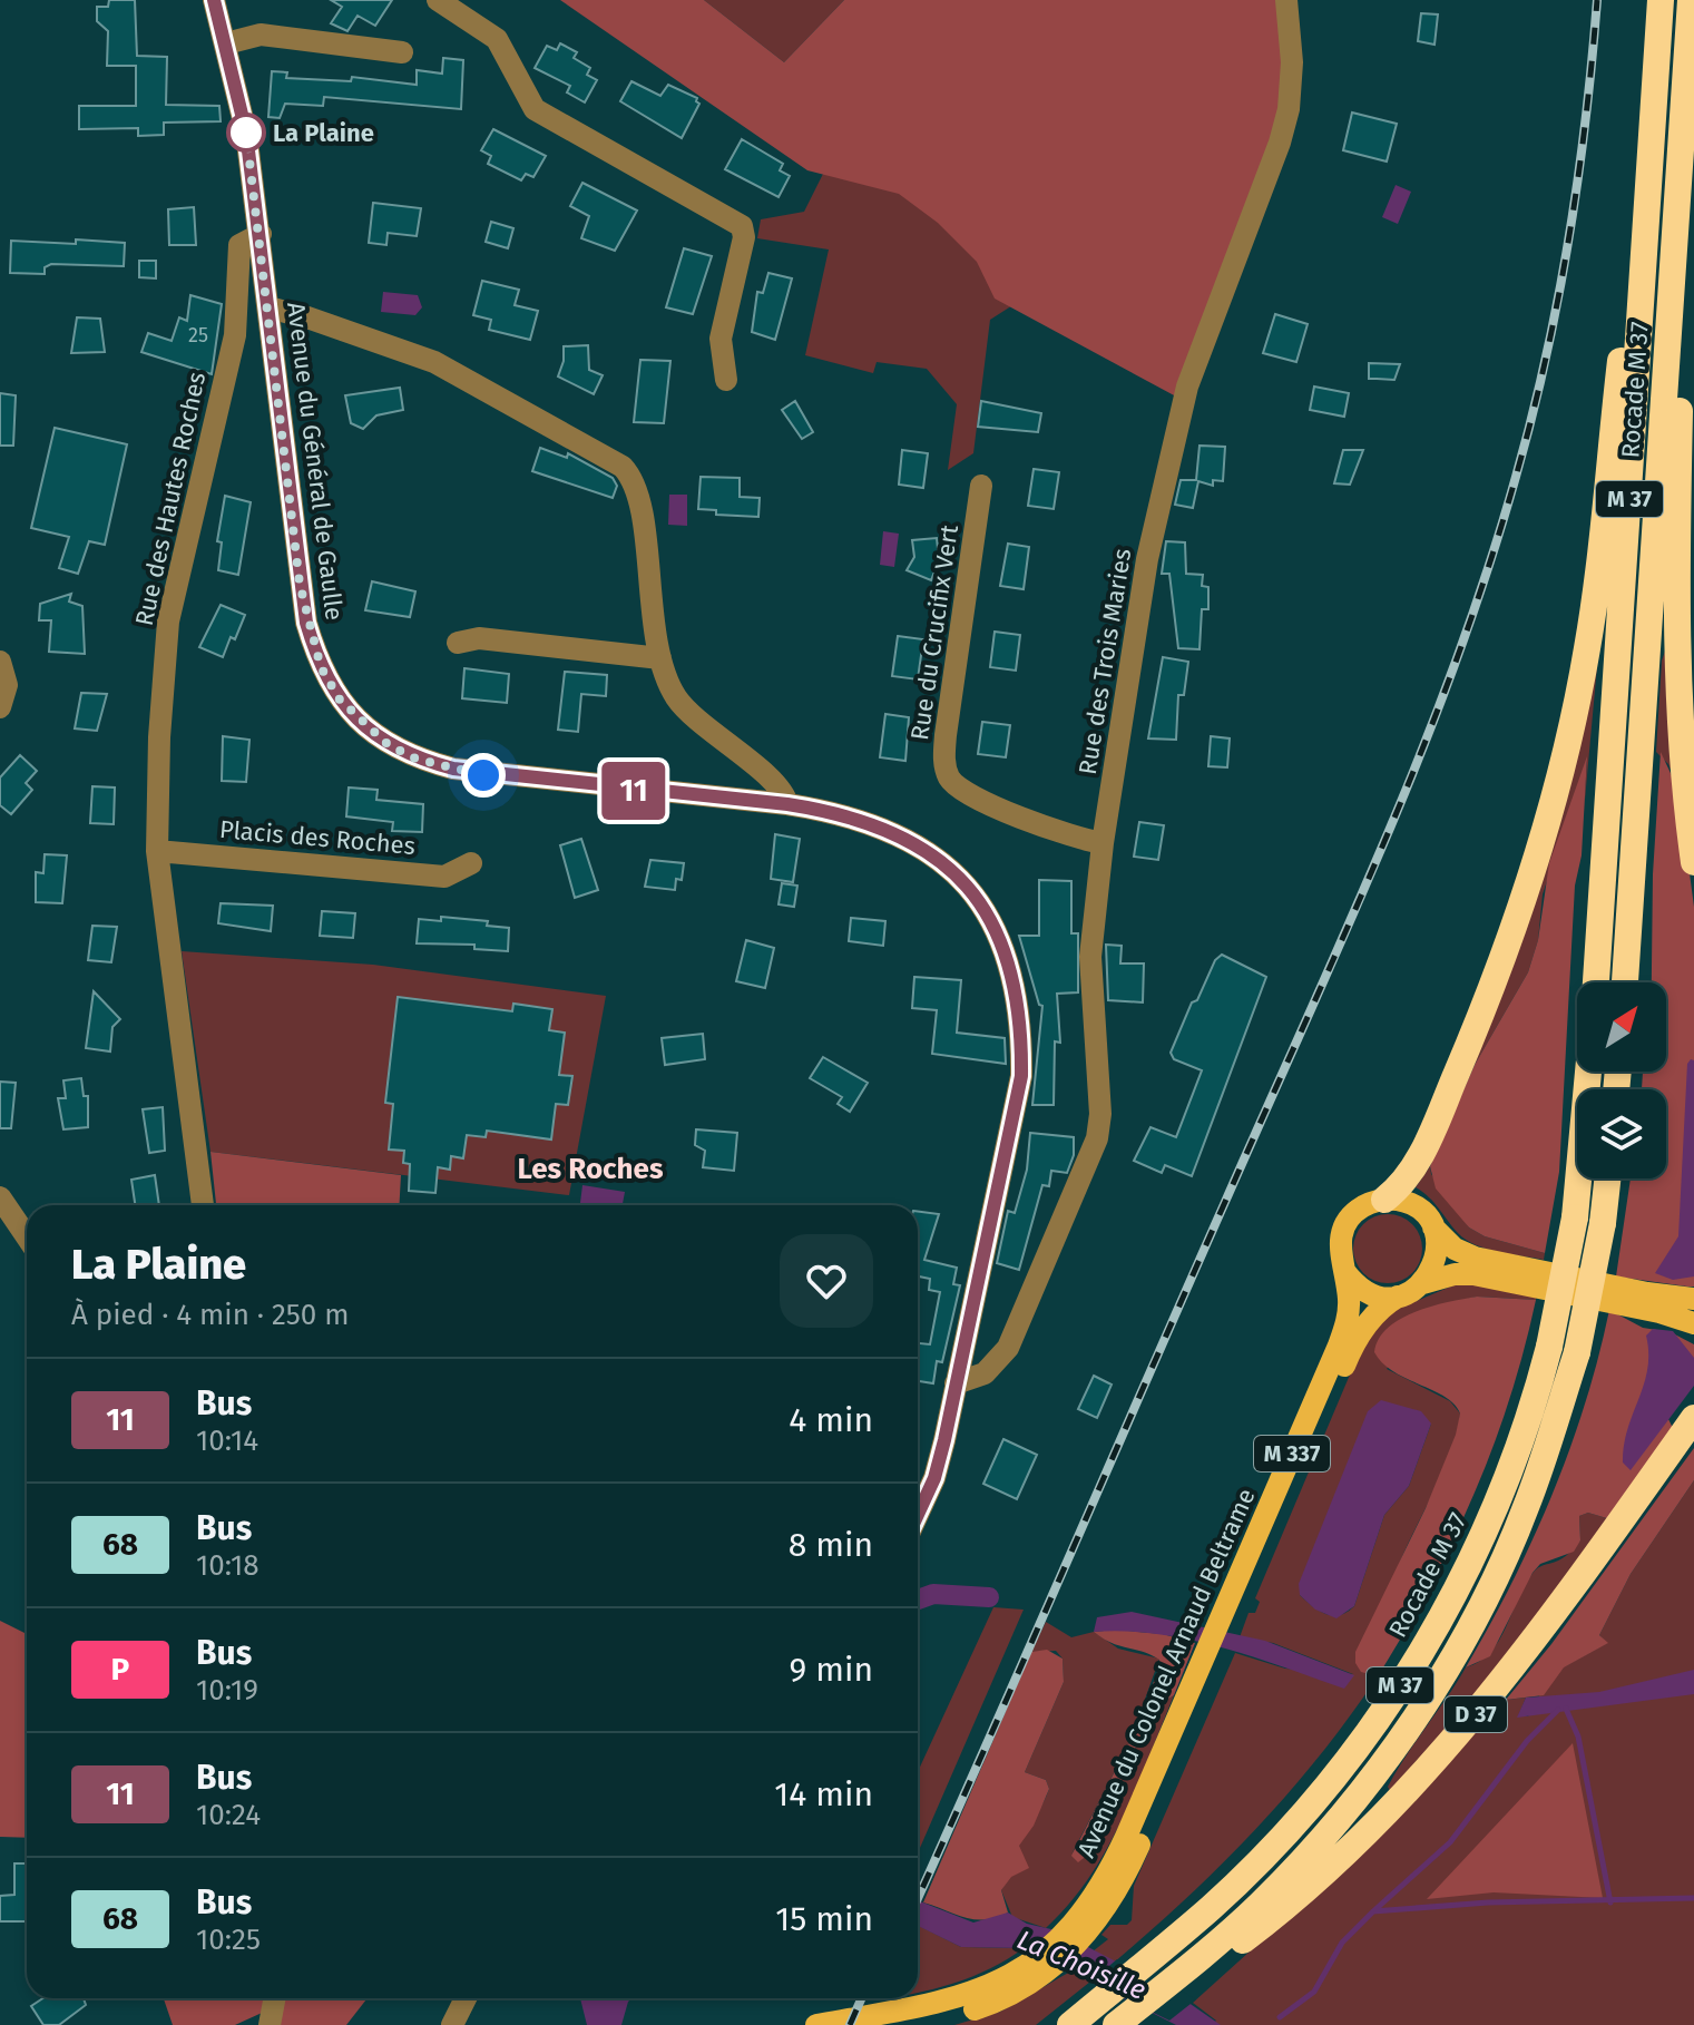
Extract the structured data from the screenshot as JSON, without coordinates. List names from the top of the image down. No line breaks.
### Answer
{"streets":{"highway":["Rocade M 37","M 37","D 37"],"main road":["M 337","Avenue du Colonel Arnaud Beltrame"],"street":["Avenue du Général de Gaulle","Rue des Hautes Roches","Rue du Crucifix Vert","Rue des Trois Maries","Placis des Roches"]},"crossings":[["Avenue du Général de Gaulle","Rue des Hautes Roches"],["Avenue du Général de Gaulle","Rue des Trois Maries"],["Rue des Hautes Roches","Placis des Roches"],["M 37","D 37"],["Rue du Crucifix Vert","Rue des Trois Maries"]],"districts":["Les Roches"],"water":["La Choisille"],"places":["La Plaine"],"lines":["bus line 11"],"house_numbers":["25"],"north":"top right","page":{"on_map":"11","heading":["La Plaine","À pied · 4 min · 250 m"],"list":[{"mark":"11","name":"Bus","note":"10:14","value":"4 min"},{"mark":"68","name":"Bus","note":"10:18","value":"8 min"},{"mark":"P","name":"Bus","note":"10:19","value":"9 min"},{"mark":"11","name":"Bus","note":"10:24","value":"14 min"},{"mark":"68","name":"Bus","note":"10:25","value":"15 min"}]}}
